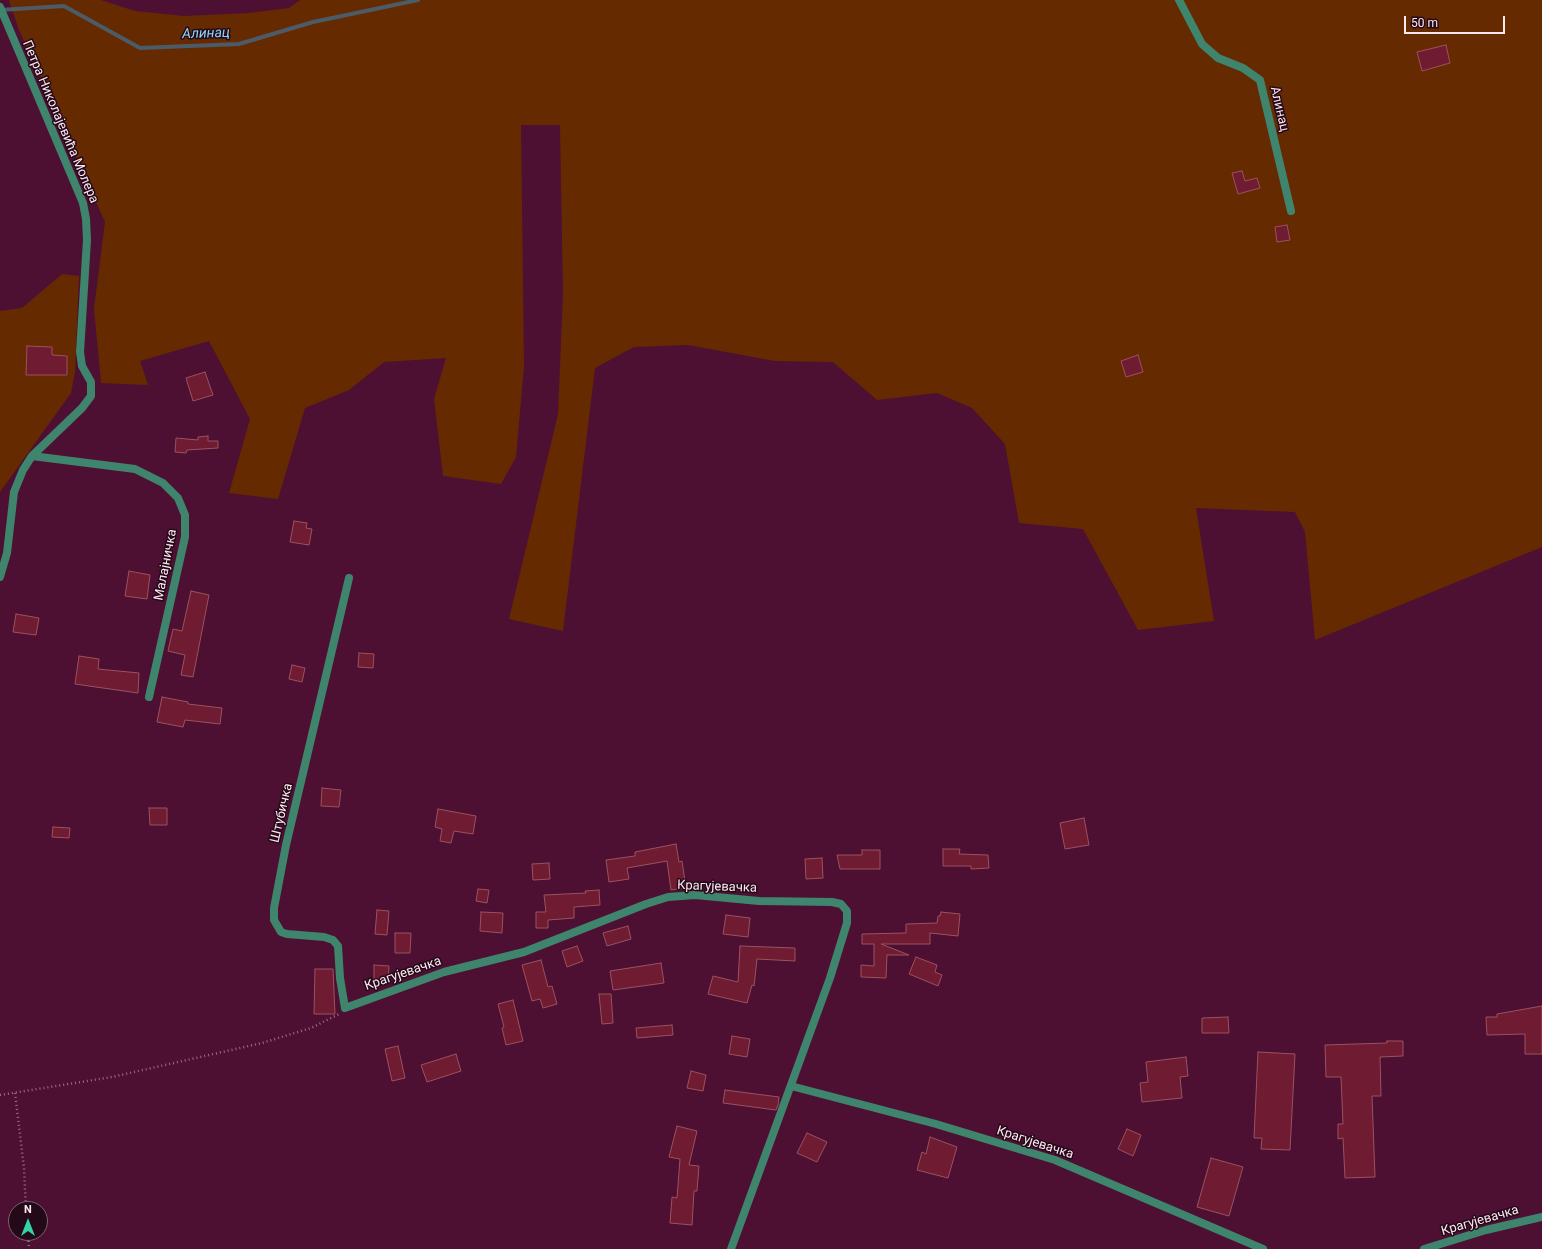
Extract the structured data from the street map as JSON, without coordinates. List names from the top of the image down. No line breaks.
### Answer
{"streets":{"street":["Алинац","Петра Николајевића Молера","Малајничка","Штубичка","Крагујевачка"]},"crossings":[["Петра Николајевића Молера","Малајничка"],["Штубичка","Крагујевачка"]],"water":["Алинац"],"scale_bar":"50 m","north":"top"}
